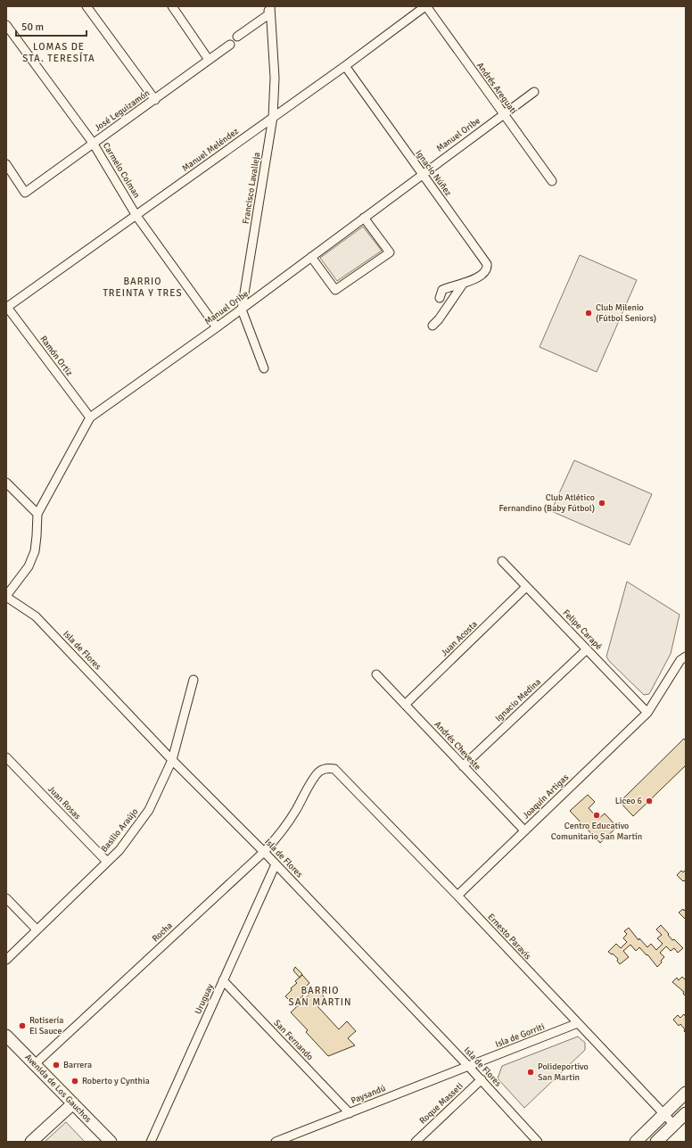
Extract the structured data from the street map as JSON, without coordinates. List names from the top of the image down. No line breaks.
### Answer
{"streets":{"street":["Andrés Areguatí","José Leguizamón","Manuel Oribe","Manuel Meléndez","Carmelo Colman","Ignacio Núñez","Francisco Lavalleja","Ramón Ortiz","Felipe Carapé","Juan Acosta","Isla de Flores","Ignacio Medina","Andrés Cheveste","Joaquín Artigas","Juan Rosas","Basilio Araújo","Rocha","Ernesto Paravís","Uruguay","Isla de Gorriti","San Fernando","Avenida de Los Gauchos","Paysandú","Roque Masseti"]},"crossings":[["Andrés Areguatí","Manuel Oribe"],["Andrés Areguatí","Manuel Meléndez"],["José Leguizamón","Carmelo Colman"],["Manuel Oribe","Carmelo Colman"],["Manuel Oribe","Ignacio Núñez"],["Manuel Oribe","Francisco Lavalleja"],["Manuel Oribe","Ramón Ortiz"],["Manuel Oribe","Isla de Flores"],["Manuel Meléndez","Carmelo Colman"],["Manuel Meléndez","Ignacio Núñez"],["Manuel Meléndez","Francisco Lavalleja"],["Manuel Meléndez","Ramón Ortiz"],["Felipe Carapé","Juan Acosta"],["Felipe Carapé","Ignacio Medina"],["Felipe Carapé","Joaquín Artigas"],["Juan Acosta","Andrés Cheveste"],["Isla de Flores","Basilio Araújo"],["Isla de Flores","Rocha"],["Isla de Flores","Uruguay"],["Isla de Flores","Isla de Gorriti"],["Isla de Flores","Paysandú"],["Isla de Flores","Roque Masseti"],["Ignacio Medina","Andrés Cheveste"],["Andrés Cheveste","Joaquín Artigas"],["Joaquín Artigas","Ernesto Paravís"],["Juan Rosas","Basilio Araújo"],["Rocha","Ernesto Paravís"],["Rocha","Avenida de Los Gauchos"],["Ernesto Paravís","Isla de Gorriti"],["Uruguay","San Fernando"],["Isla de Gorriti","Paysandú"],["San Fernando","Paysandú"]],"districts":["LOMAS DE STA. TERESÍTA","BARRIO TREINTA Y TRES","BARRIO SAN MARTIN"],"places":["Club Milenio (Fútbol Seniors)","Club Atlético Fernandino (Baby Fútbol)","Liceo 6","Centro Educativo Comunitario San Martín","Rotisería El Sauce","Barrera","Polideportivo San Martin","Roberto y Cynthia"],"scale_bar":"50 m"}
